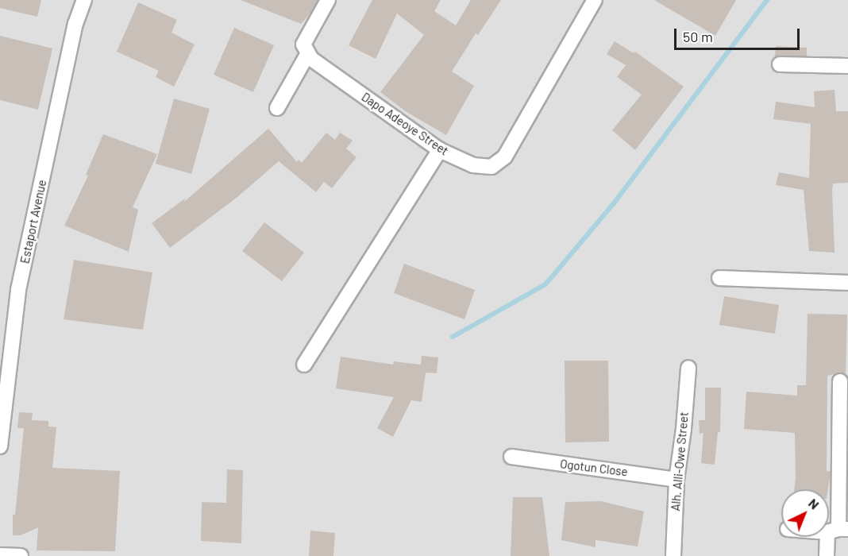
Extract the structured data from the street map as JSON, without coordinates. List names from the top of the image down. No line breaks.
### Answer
{"streets":{"street":["Dapo Adeoye Street","Estaport Avenue","Alh. Alli-Owe Street","Ogotun Close"]},"crossings":[["Alh. Alli-Owe Street","Ogotun Close"]],"scale_bar":"50 m","north":"top right"}
